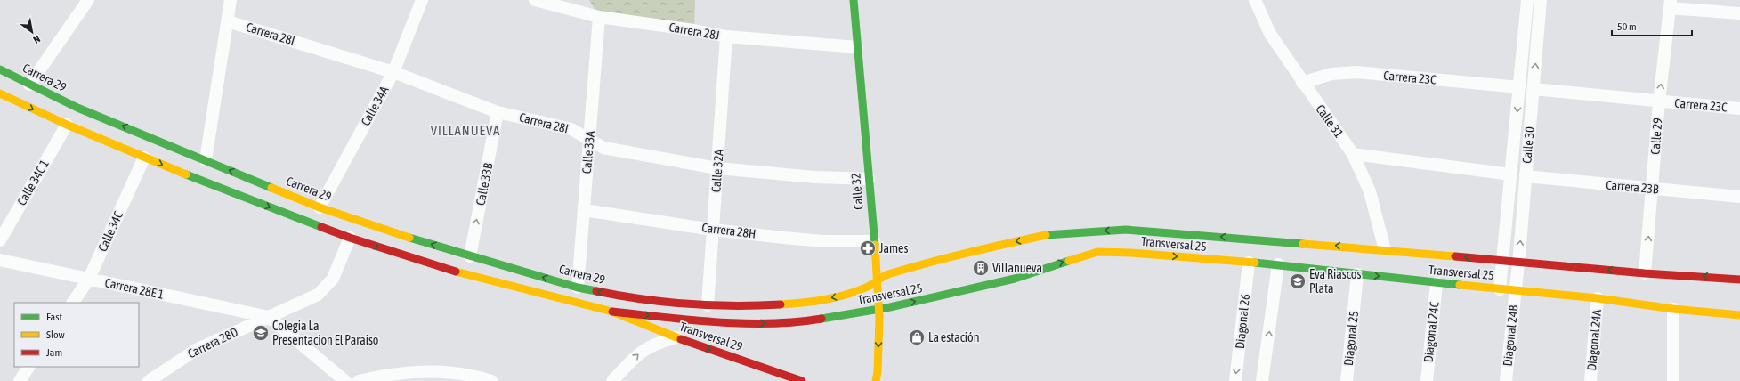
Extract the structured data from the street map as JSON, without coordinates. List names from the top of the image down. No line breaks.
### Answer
{"streets":{"main road":["Carrera 29","Calle 32","Transversal 25","Transversal 29"],"street":["Carrera 28J","Carrera 28I","Carrera 23C","Calle 34A","Calle 31","Calle 29","Calle 30","Calle 33A","Calle 32A","Calle 34C 1","Calle 33B","Carrera 23B","Carrera 28H","Calle 34C","Carrera 28E 1","Diagonal 26","Diagonal 24C","Diagonal 24B","Diagonal 25","Diagonal 24A","Carrera 28D"]},"crossings":[["Carrera 28J","Calle 33A"],["Carrera 28J","Calle 32A"],["Carrera 28J","Calle 32"],["Carrera 28I","Calle 34A"],["Carrera 28I","Calle 33A"],["Carrera 28I","Calle 32A"],["Carrera 28I","Calle 33B"],["Carrera 28I","Calle 32"],["Carrera 29","Calle 34A"],["Carrera 29","Calle 33A"],["Carrera 29","Calle 33B"],["Carrera 29","Transversal 25"],["Carrera 23C","Calle 31"],["Carrera 23C","Calle 29"],["Carrera 23C","Calle 30"],["Calle 31","Transversal 25"],["Calle 29","Carrera 23B"],["Calle 29","Transversal 25"],["Calle 30","Carrera 23B"],["Calle 30","Transversal 25"],["Calle 30","Diagonal 24B"],["Calle 33A","Carrera 28H"],["Calle 32A","Carrera 28H"],["Calle 32A","Transversal 25"],["Calle 32","Carrera 28H"],["Calle 32","Transversal 25"],["Calle 34C","Carrera 28E 1"],["Transversal 25","Diagonal 26"],["Transversal 25","Diagonal 24C"],["Transversal 25","Diagonal 24B"],["Transversal 25","Transversal 29"],["Transversal 25","Diagonal 25"],["Transversal 25","Diagonal 24A"],["Carrera 28E 1","Carrera 28D"]],"one_way":["Calle 29","Calle 33B","Transversal 29"],"districts":["VILLANUEVA"],"places":{"pharmacy":["James"],"building":["Villanueva"],"school or university":["Eva Riascos Plata","Colegia La Presentacion El Paraiso"],"shop":["La estación"]},"legend":["Fast","Slow","Jam"],"scale_bar":"50 m","north":"bottom right"}
